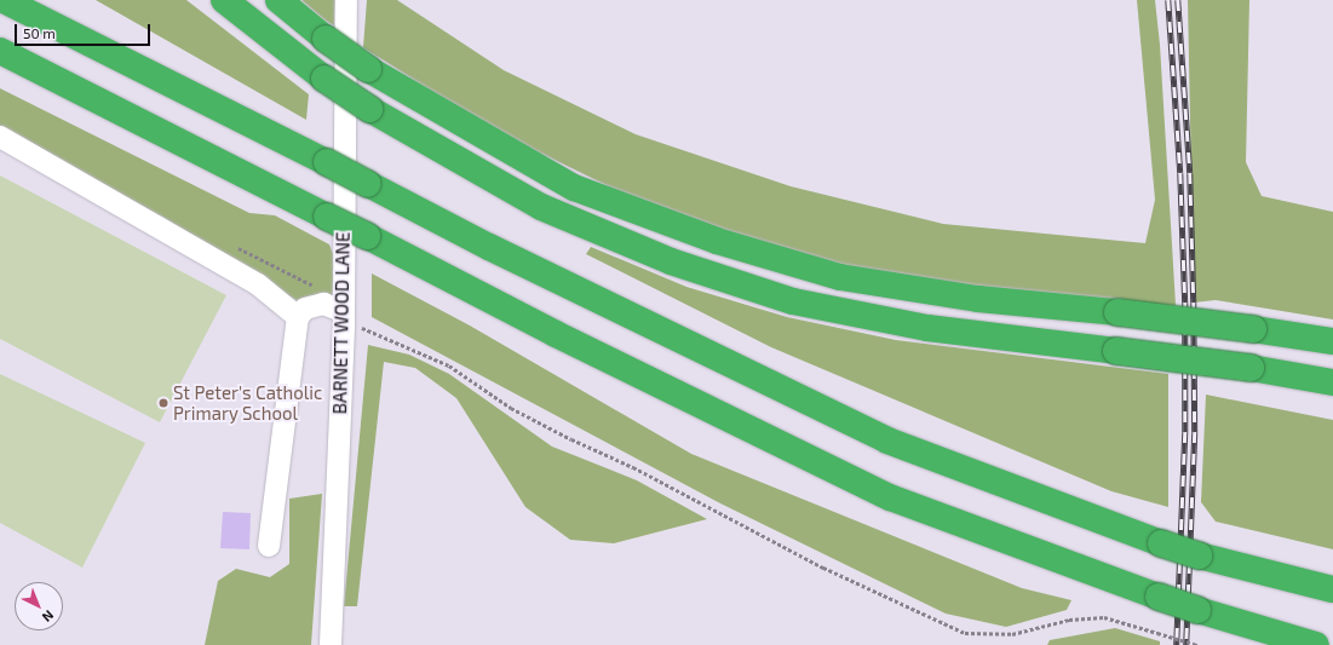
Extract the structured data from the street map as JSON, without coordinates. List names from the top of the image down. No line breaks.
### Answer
{"streets":{"street":["BARNETT WOOD LANE"]},"places":["St Peter's Catholic Primary School"],"scale_bar":"50 m","north":"bottom right"}
